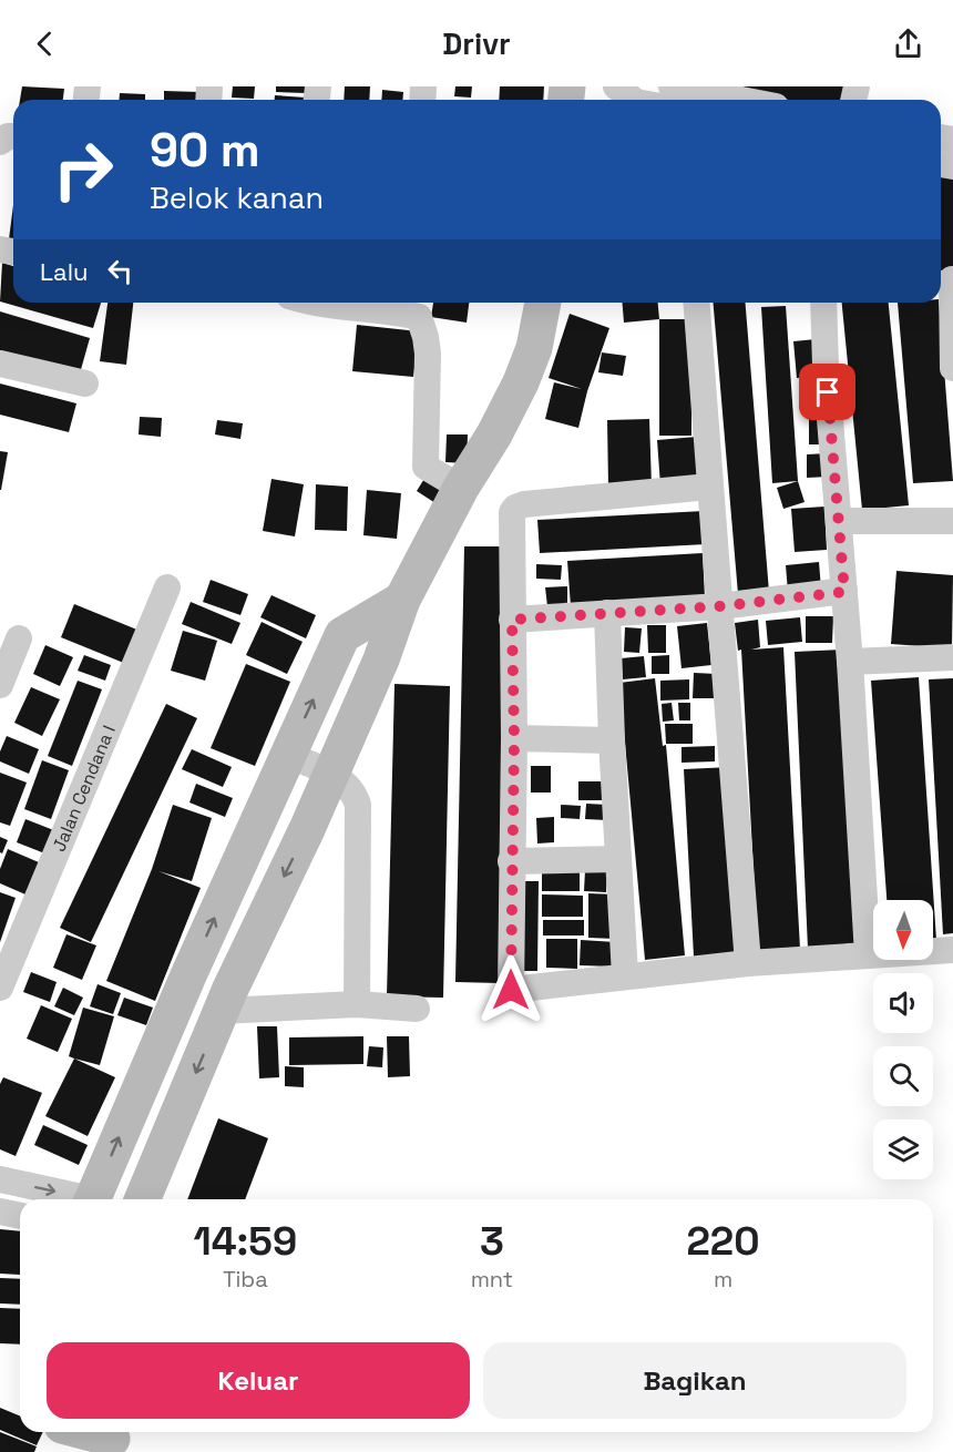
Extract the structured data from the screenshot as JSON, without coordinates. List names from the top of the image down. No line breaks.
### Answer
{"streets":{"street":["Jalan Cendana I"]},"north":"bottom","page":{"header":"Drivr","turn":["90 m","Belok kanan"],"then":"Lalu","eta":["14:59","Tiba","3","mnt","220","m"],"buttons":["Keluar","Bagikan"]}}
